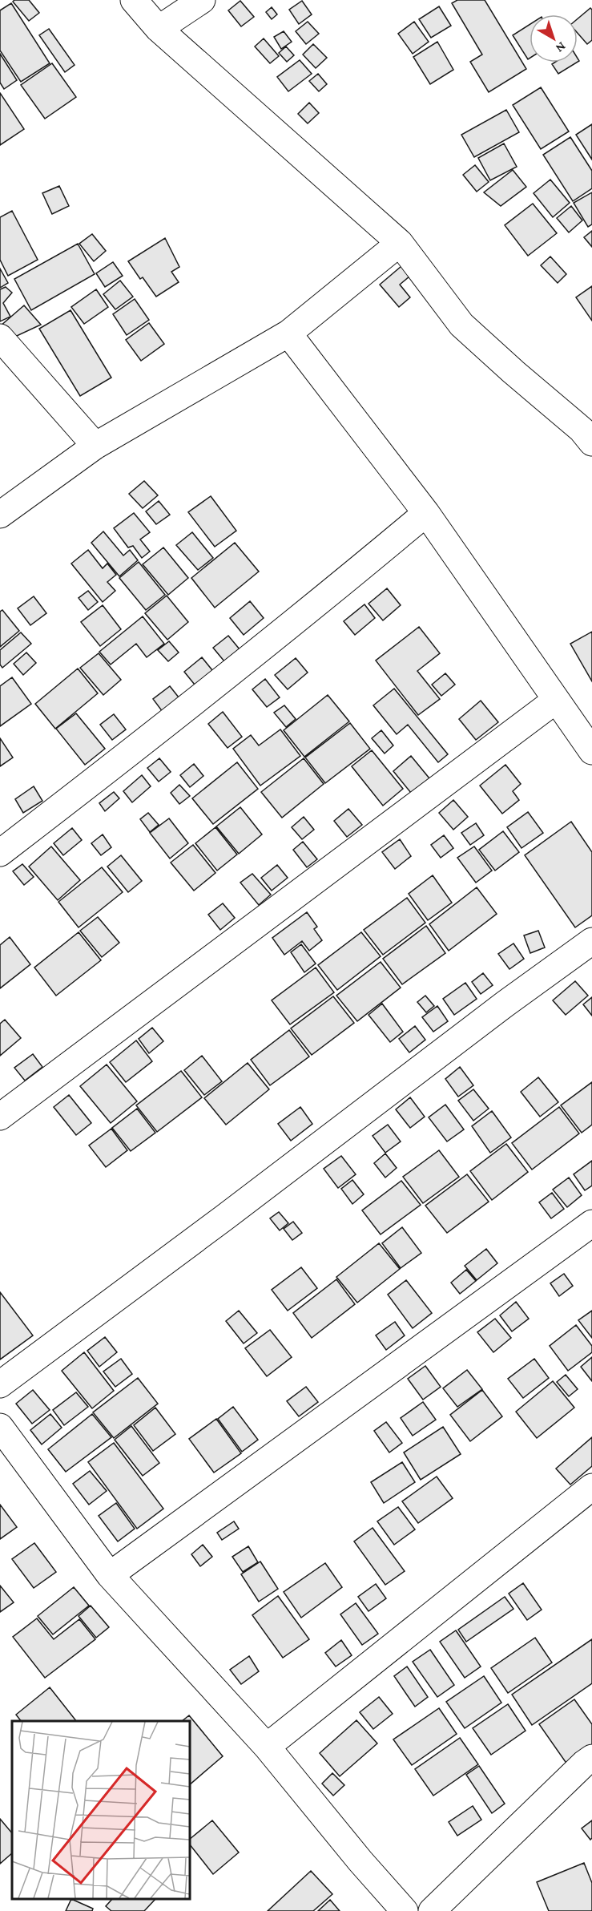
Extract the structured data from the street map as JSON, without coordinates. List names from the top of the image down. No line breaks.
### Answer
{"north":"bottom right"}
